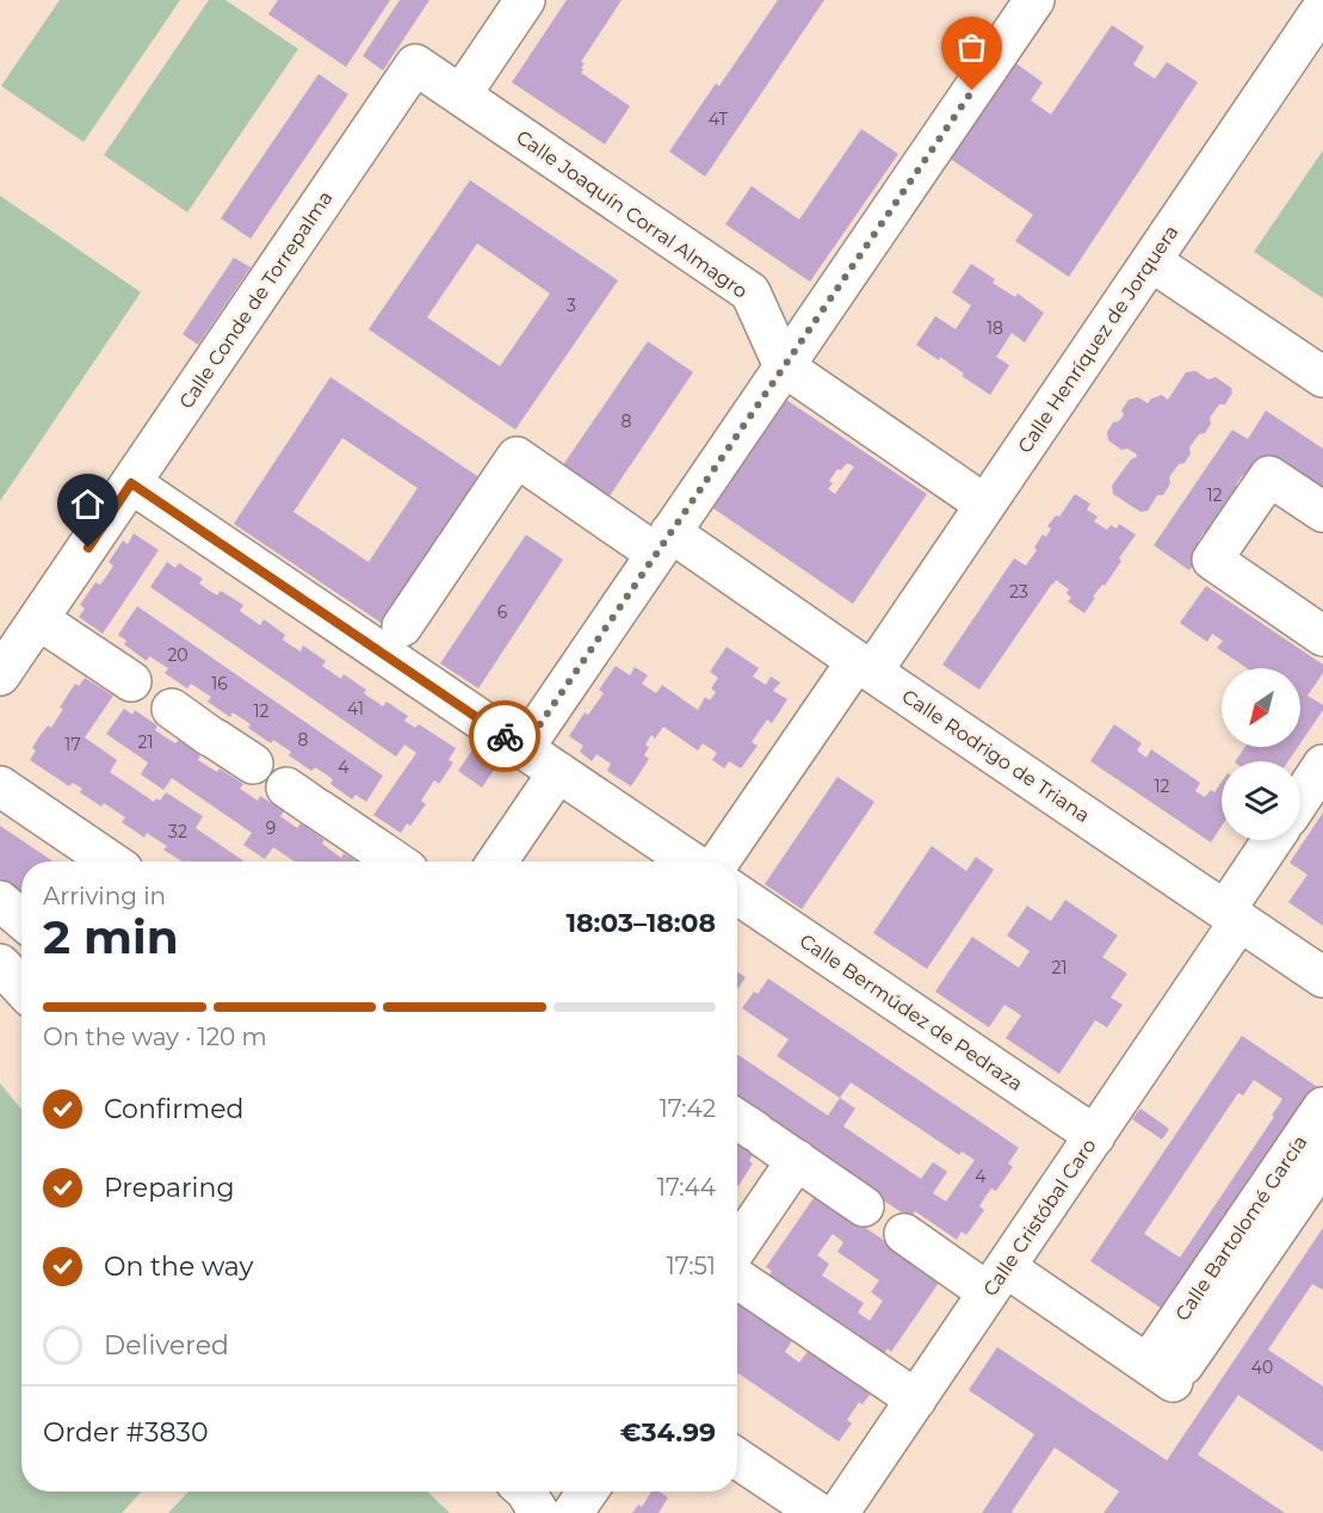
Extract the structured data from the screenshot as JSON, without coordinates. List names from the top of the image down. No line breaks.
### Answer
{"streets":{"street":["Calle Joaquín Corral Almagro","Calle Conde de Torrepalma","Calle Henríquez de Jorquera","Calle Rodrigo de Triana","Calle Bermúdez de Pedraza","Calle Cristóbal Caro","Calle Bartolomé García"]},"crossings":[["Calle Joaquín Corral Almagro","Calle Conde de Torrepalma"],["Calle Henríquez de Jorquera","Calle Rodrigo de Triana"],["Calle Rodrigo de Triana","Calle Cristóbal Caro"],["Calle Bermúdez de Pedraza","Calle Cristóbal Caro"]],"house_numbers":["4T","3","18","8","12","23","6","20","16","41","12","8","21","17","4","12","9","32","21","4","40"],"north":"bottom left","page":{"heading":["2 min","Arriving in","18:03–18:08"],"panel":["Order #3830","€34.99"],"bar":"On the way · 120 m","list":[["Confirmed","17:42"],["Preparing","17:44"],["On the way","17:51"],"Delivered"]}}
